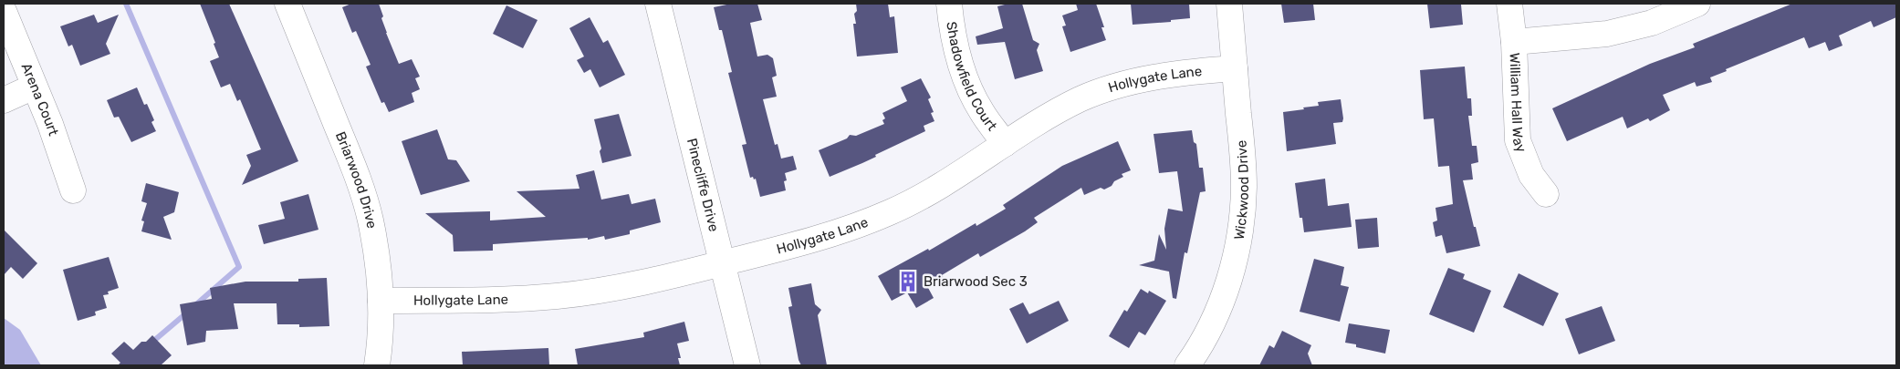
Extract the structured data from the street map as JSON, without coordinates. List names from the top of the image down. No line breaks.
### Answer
{"streets":{"street":["Shadowfield Court","Hollygate Lane","Arena Court","William Hall Way","Briarwood Drive","Pinecliffe Drive","Wickwood Drive"]},"crossings":[["Shadowfield Court","Hollygate Lane"],["Hollygate Lane","Briarwood Drive"],["Hollygate Lane","Pinecliffe Drive"],["Hollygate Lane","Wickwood Drive"]],"places":{"building":["Briarwood Sec 3"]}}
